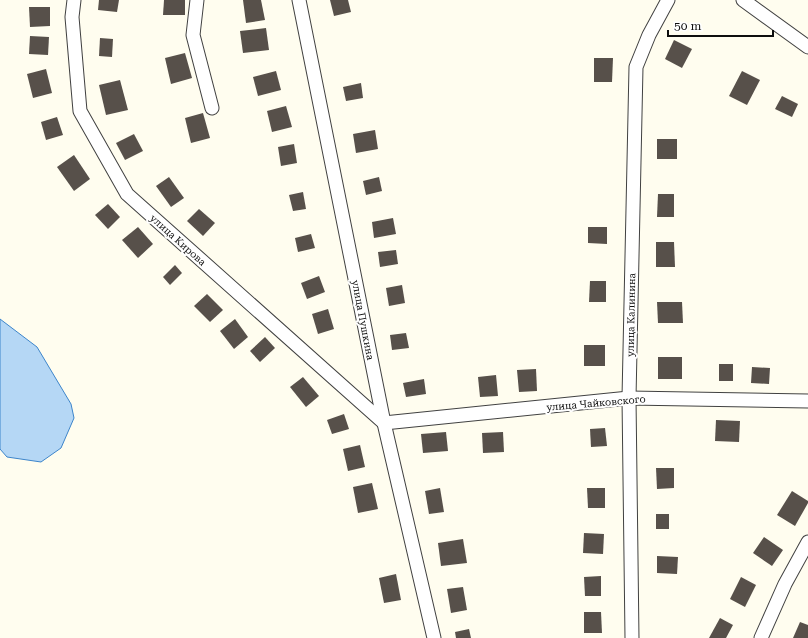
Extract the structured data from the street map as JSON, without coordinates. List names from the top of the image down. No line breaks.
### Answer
{"streets":{"street":["улица Кирова","улица Калинина","улица Пушкина","улица Чайковского"]},"crossings":[["улица Кирова","улица Пушкина"],["улица Кирова","улица Чайковского"],["улица Калинина","улица Чайковского"],["улица Пушкина","улица Чайковского"]],"scale_bar":"50 m"}
